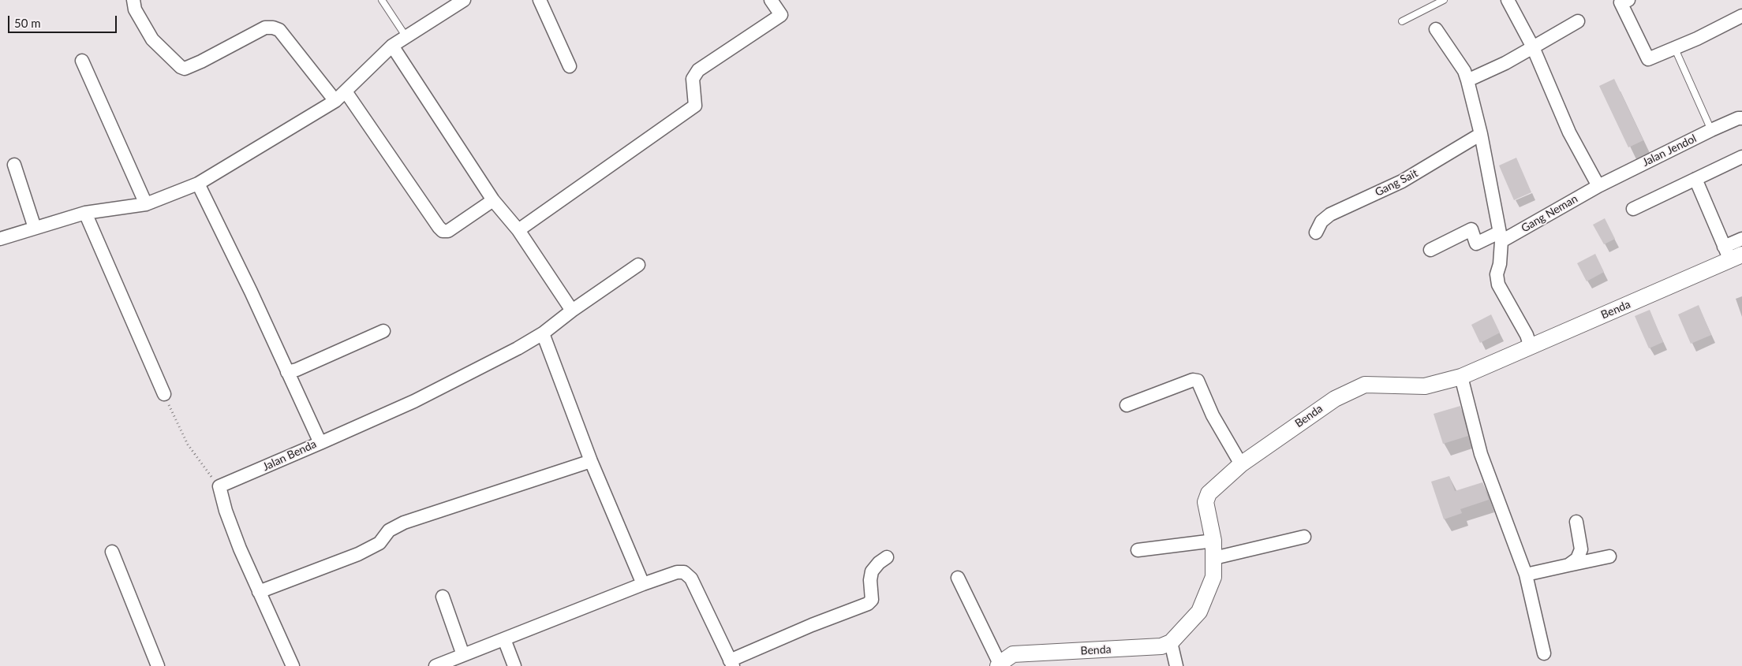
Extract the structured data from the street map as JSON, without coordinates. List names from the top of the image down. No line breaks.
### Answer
{"streets":{"street":["Jalan Jendol","Gang Sait","Gang Neman","Benda","Jalan Benda"]},"crossings":[["Jalan Jendol","Gang Neman"]],"scale_bar":"50 m"}
